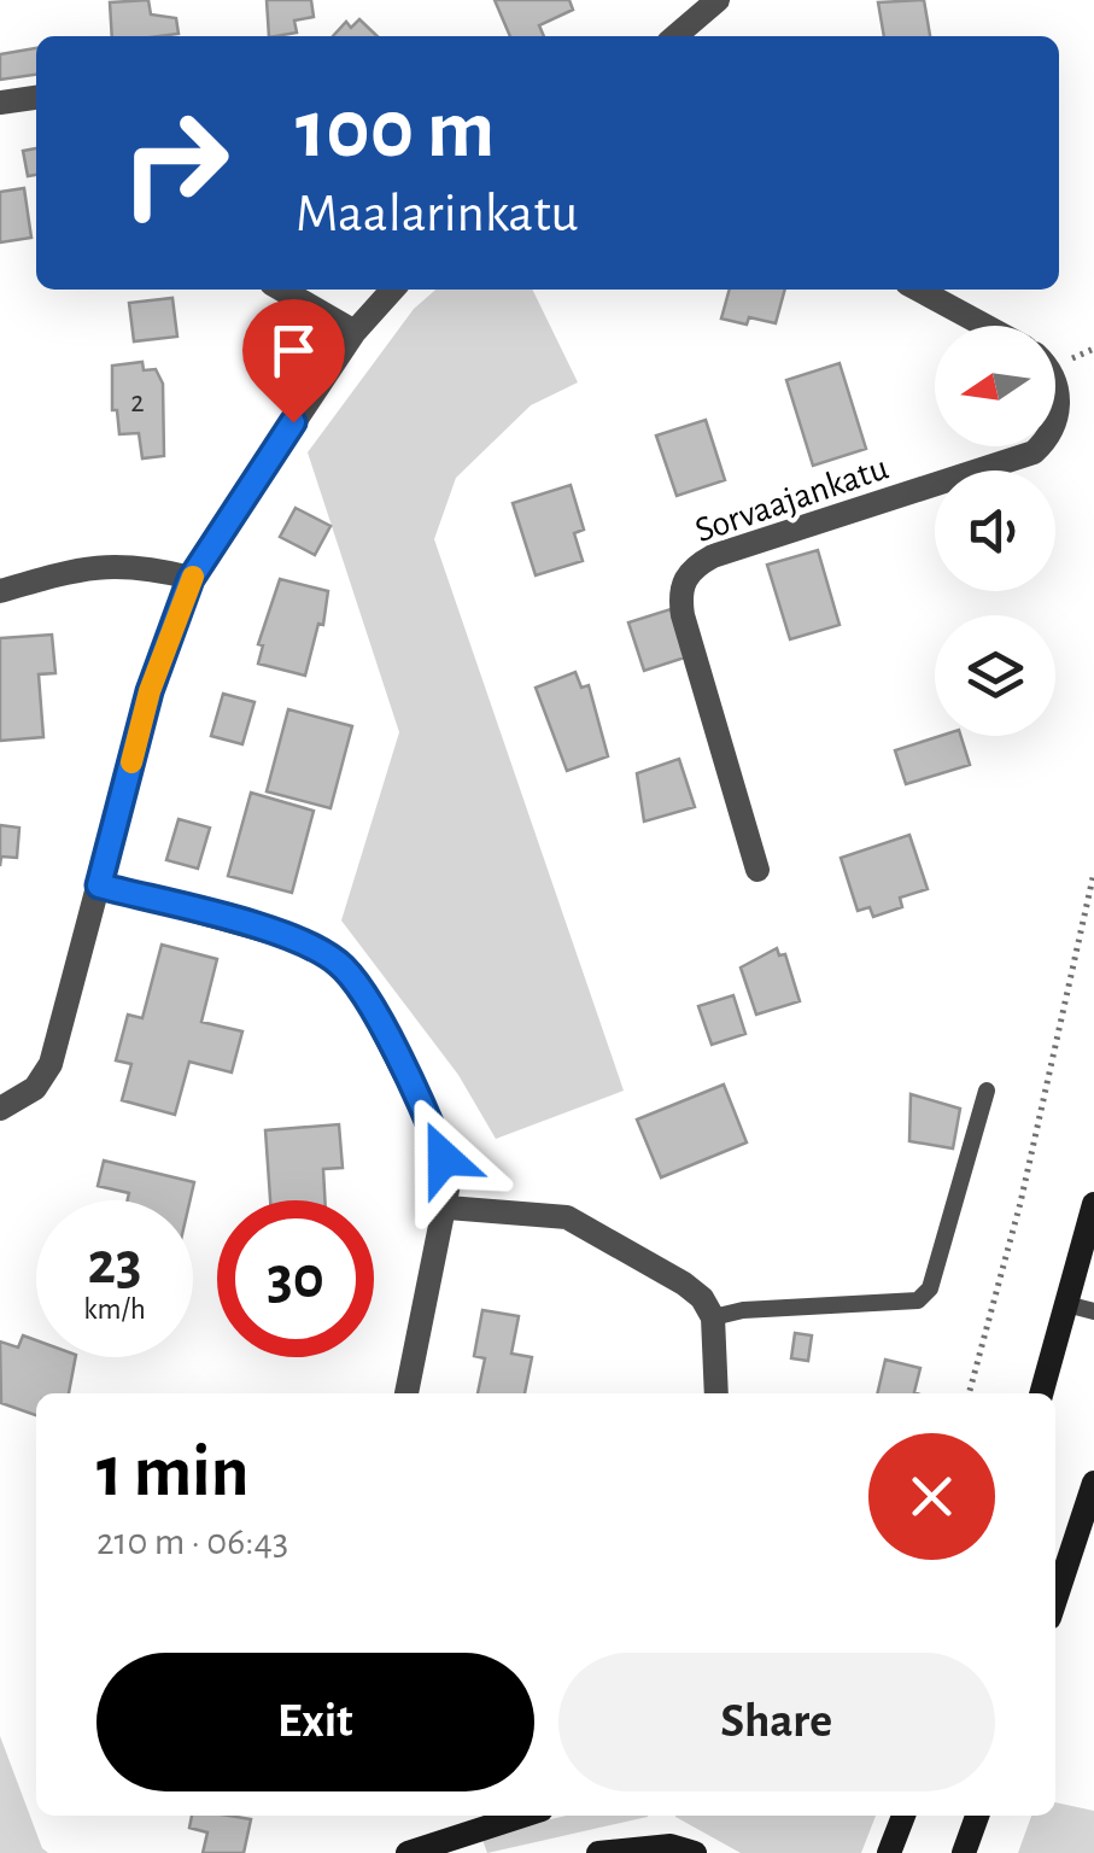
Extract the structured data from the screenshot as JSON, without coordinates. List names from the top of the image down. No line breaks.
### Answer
{"streets":{"street":["Sorvaajankatu"]},"house_numbers":["2"],"north":"left","page":{"turn":["100 m","Maalarinkatu"],"speed":"23 km/h","limit":"30","heading":["1 min","210 m · 06:43"],"buttons":["Exit","Share"]}}
